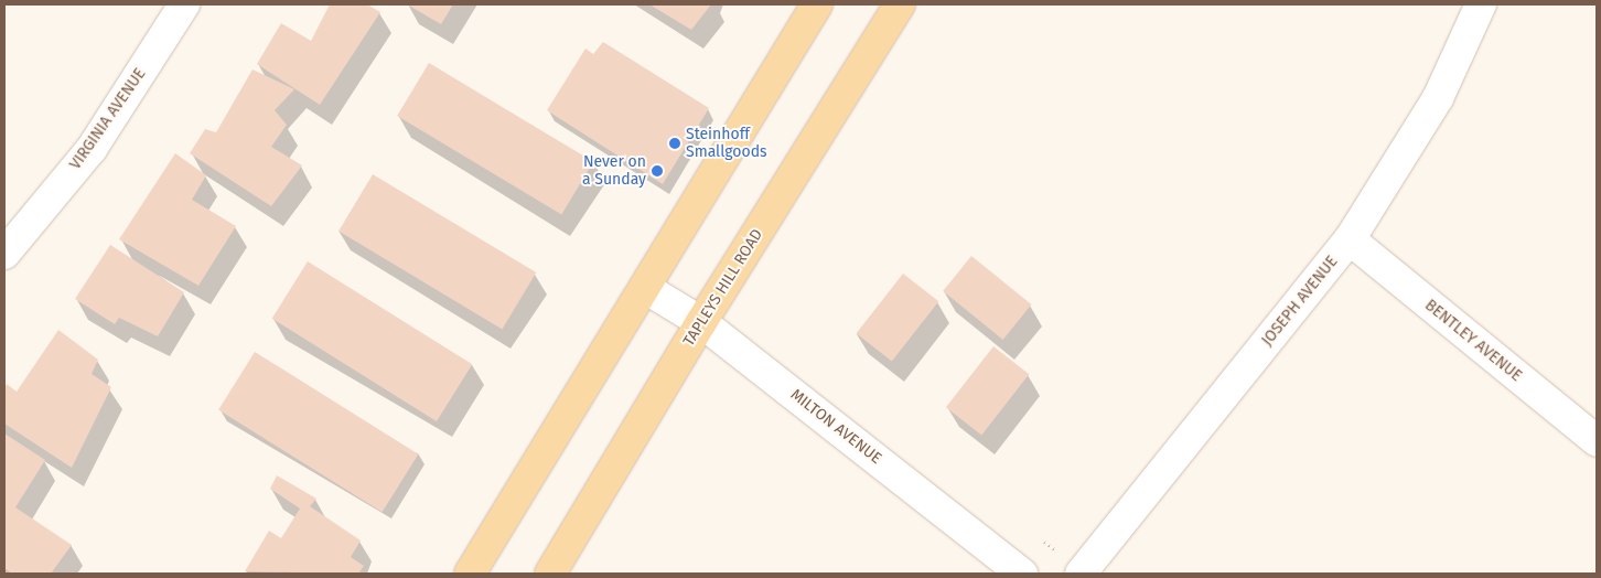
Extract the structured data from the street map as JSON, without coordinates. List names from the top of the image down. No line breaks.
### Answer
{"streets":{"main road":["TAPLEYS HILL ROAD"],"street":["VIRGINIA AVENUE","JOSEPH AVENUE","BENTLEY AVENUE","MILTON AVENUE"]},"crossings":[["TAPLEYS HILL ROAD","MILTON AVENUE"],["JOSEPH AVENUE","BENTLEY AVENUE"]],"places":["Steinhoff Smallgoods","Never on a Sunday"]}
